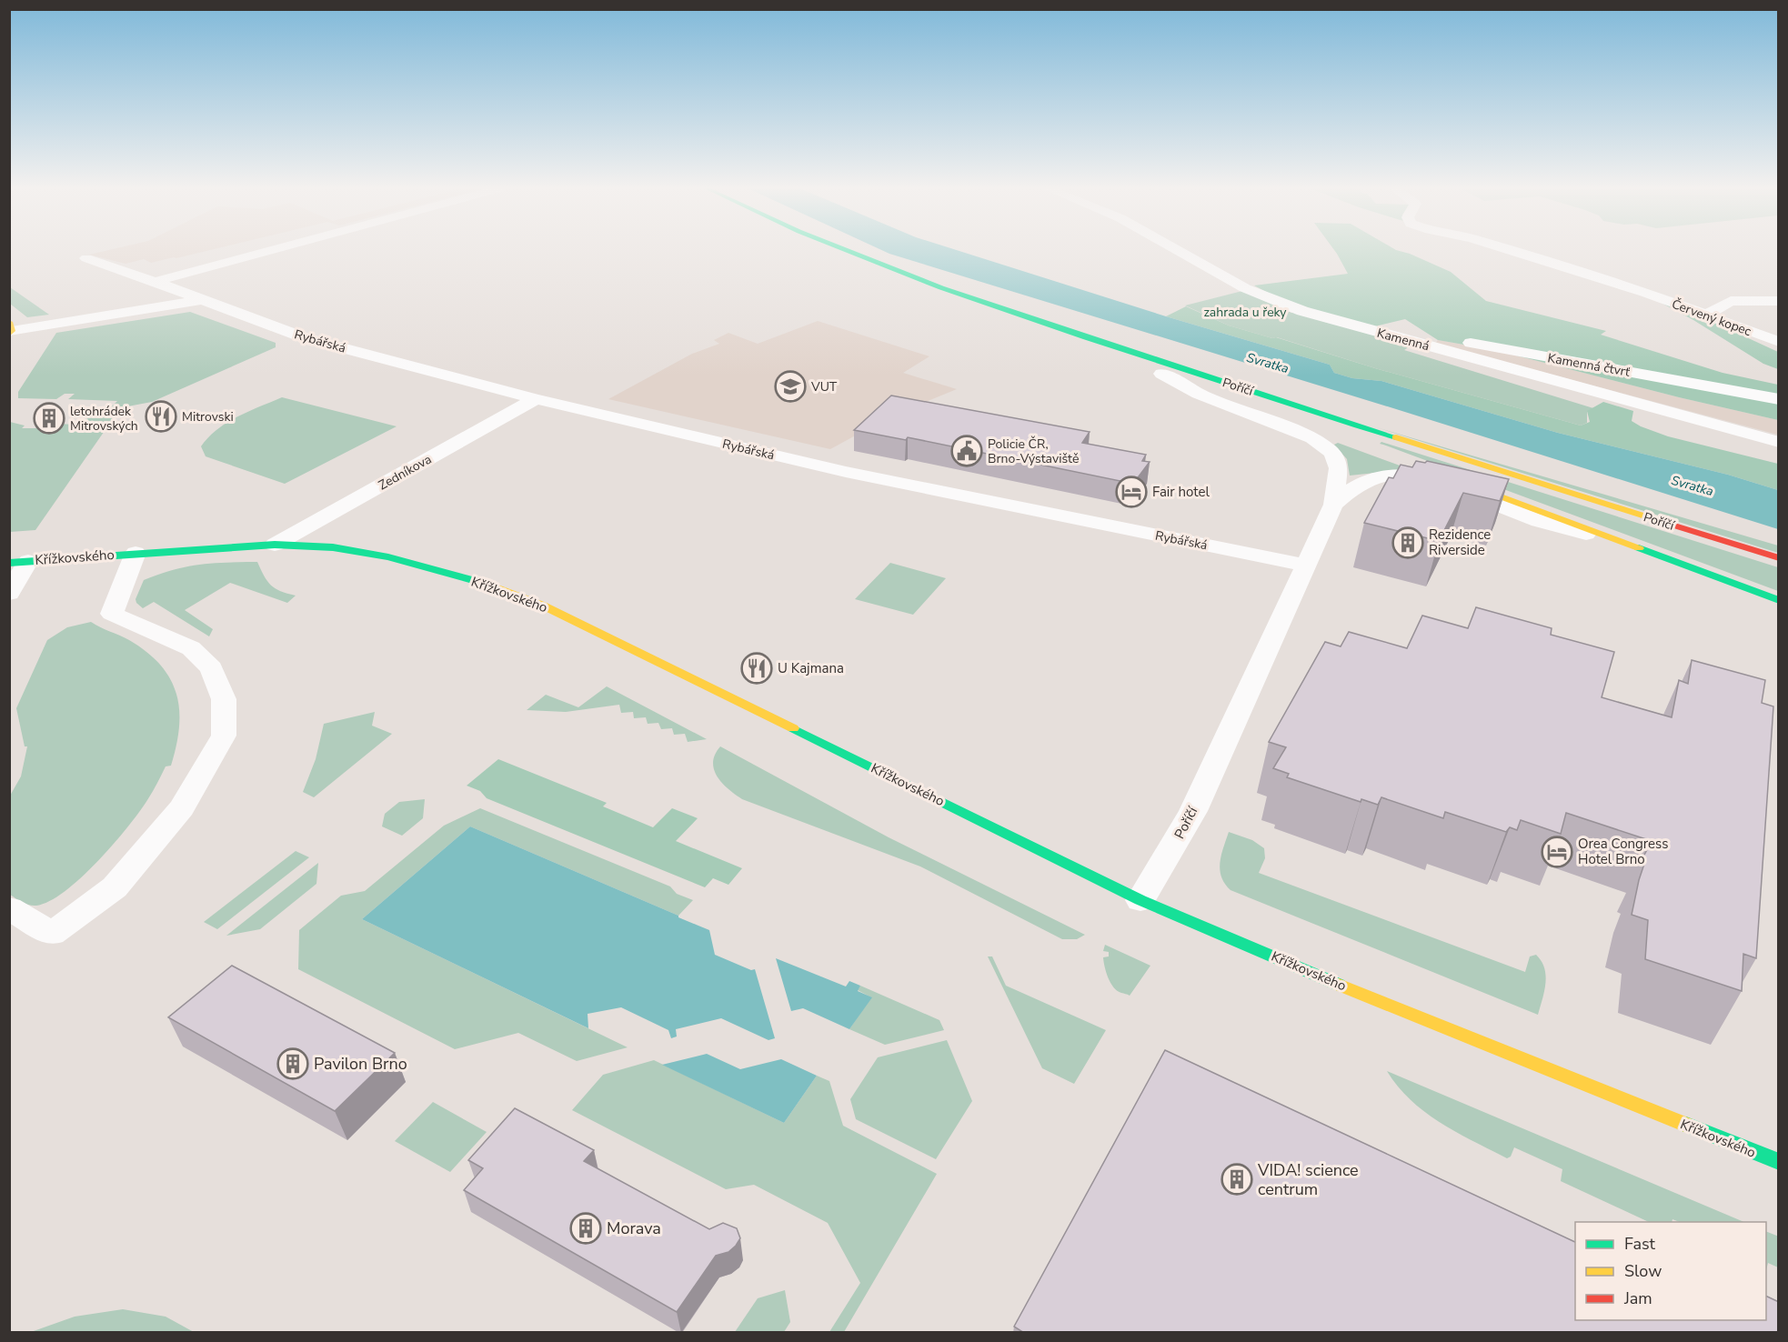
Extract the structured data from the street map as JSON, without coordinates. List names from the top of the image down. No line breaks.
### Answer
{"streets":{"main road":["Poříčí","Křížkovského"],"street":["Červený kopec","Kamenná","Rybářská","Kamenná čtvrť","Zedníkova"]},"crossings":[["Kamenná","Kamenná čtvrť"],["Rybářská","Poříčí"],["Rybářská","Zedníkova"],["Poříčí","Křížkovského"],["Zedníkova","Křížkovského"]],"water":["Svratka"],"parks":["zahrada u řeky"],"places":{"school or university":["VUT"],"restaurant":["Mitrovski","U Kajmana"],"building":["letohrádek Mitrovských","Rezidence Riverside","Pavilon Brno","VIDA! science centrum","Morava"],"public building":["Policie ČR, Brno-Výstaviště"],"hotel":["Fair hotel","Orea Congress Hotel Brno"]},"legend":["Fast","Slow","Jam"]}
